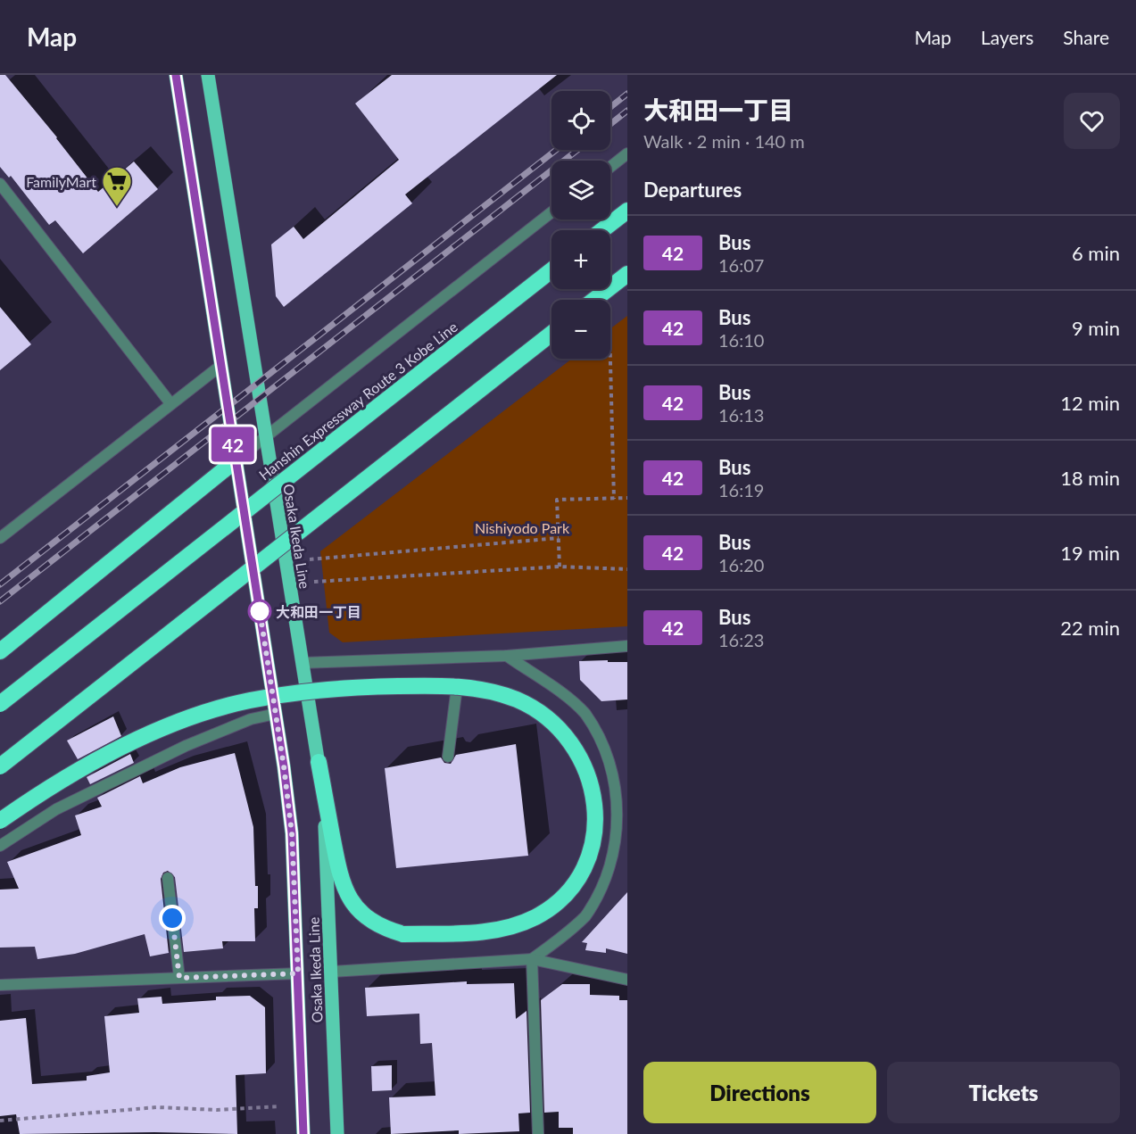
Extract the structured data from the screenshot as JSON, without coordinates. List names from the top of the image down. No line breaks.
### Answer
{"streets":{"highway":["Hanshin Expressway Route 3 Kobe Line"],"main road":["Osaka Ikeda Line"]},"parks":["Nishiyodo Park"],"places":{"supermarket":["FamilyMart"],"other":["大和田一丁目"]},"lines":["bus line 42"],"page":{"header":"Map","nav":["Map","Layers","Share"],"on_map":"42","heading":[["大和田一丁目","Walk · 2 min · 140 m"],"Departures"],"map_buttons":["+","−"],"list":[{"mark":"42","name":"Bus","note":"16:07","value":"6 min"},{"mark":"42","name":"Bus","note":"16:10","value":"9 min"},{"mark":"42","name":"Bus","note":"16:13","value":"12 min"},{"mark":"42","name":"Bus","note":"16:19","value":"18 min"},{"mark":"42","name":"Bus","note":"16:20","value":"19 min"},{"mark":"42","name":"Bus","note":"16:23","value":"22 min"}],"buttons":["Directions","Tickets"]}}
